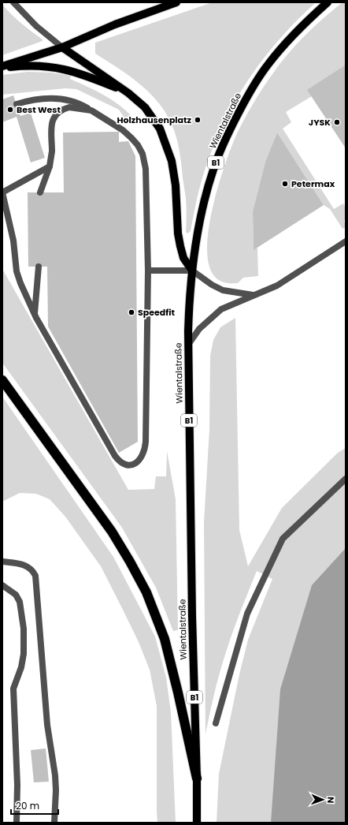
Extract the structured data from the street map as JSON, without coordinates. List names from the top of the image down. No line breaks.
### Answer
{"streets":{"main road":["Wientalstraße","B1"]},"places":["Best West","Holzhausenplatz","JYSK","Petermax","Speedfit"],"scale_bar":"20 m","north":"right"}
